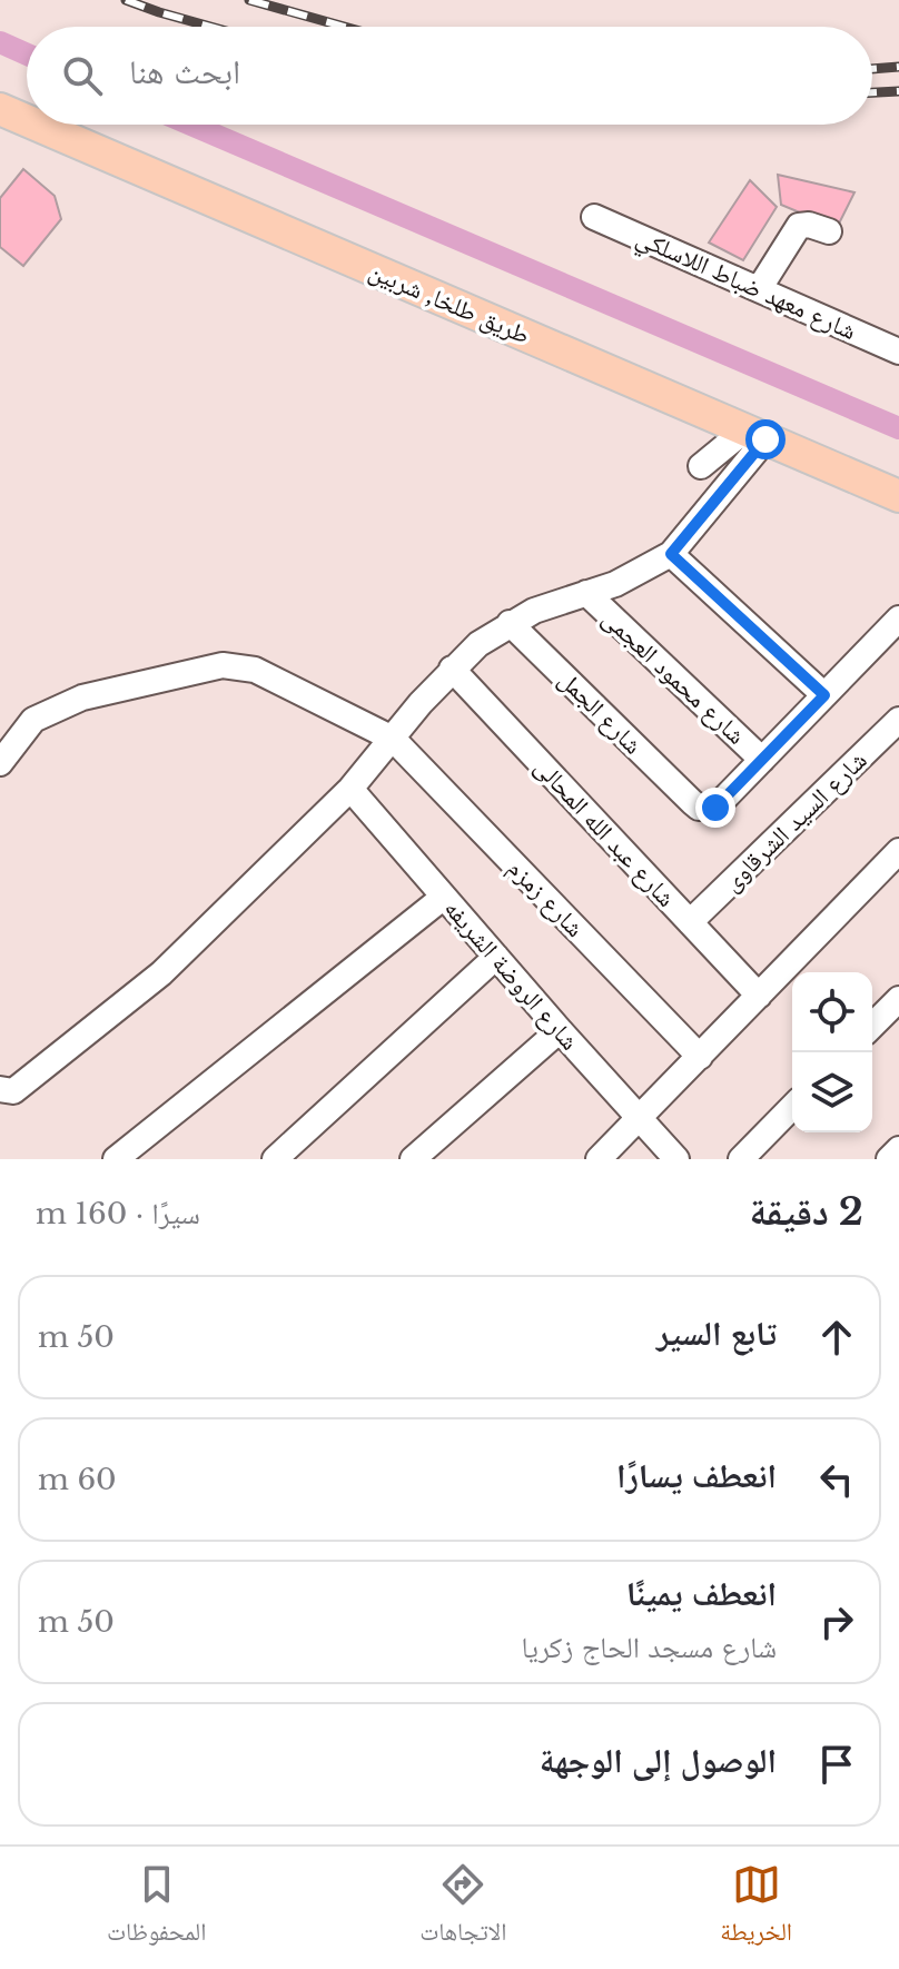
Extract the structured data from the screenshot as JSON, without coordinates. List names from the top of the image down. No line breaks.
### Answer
{"streets":{"main road":["طريق طلخا, شربين"],"street":["شارع معهد ضباط اللاسلكي","شارع محمود العجمى","شارع الجمل","شارع السيد الشرقاوى","شارع عبد الله المحالى","شارع زمزم","شارع الروضة الشريفه"]},"crossings":[["شارع محمود العجمى","شارع الجمل"],["شارع السيد الشرقاوى","شارع عبد الله المحالى"]],"page":{"search":"ابحث هنا","heading":["2 دقيقة","سيرًا · 160 m"],"list":[["تابع السير","50 m"],["انعطف يسارًا","60 m"],["انعطف يمينًا","شارع مسجد الحاج زكريا","50 m"],"الوصول إلى الوجهة"],"nav":["الخريطة","الاتجاهات","المحفوظات"]}}
